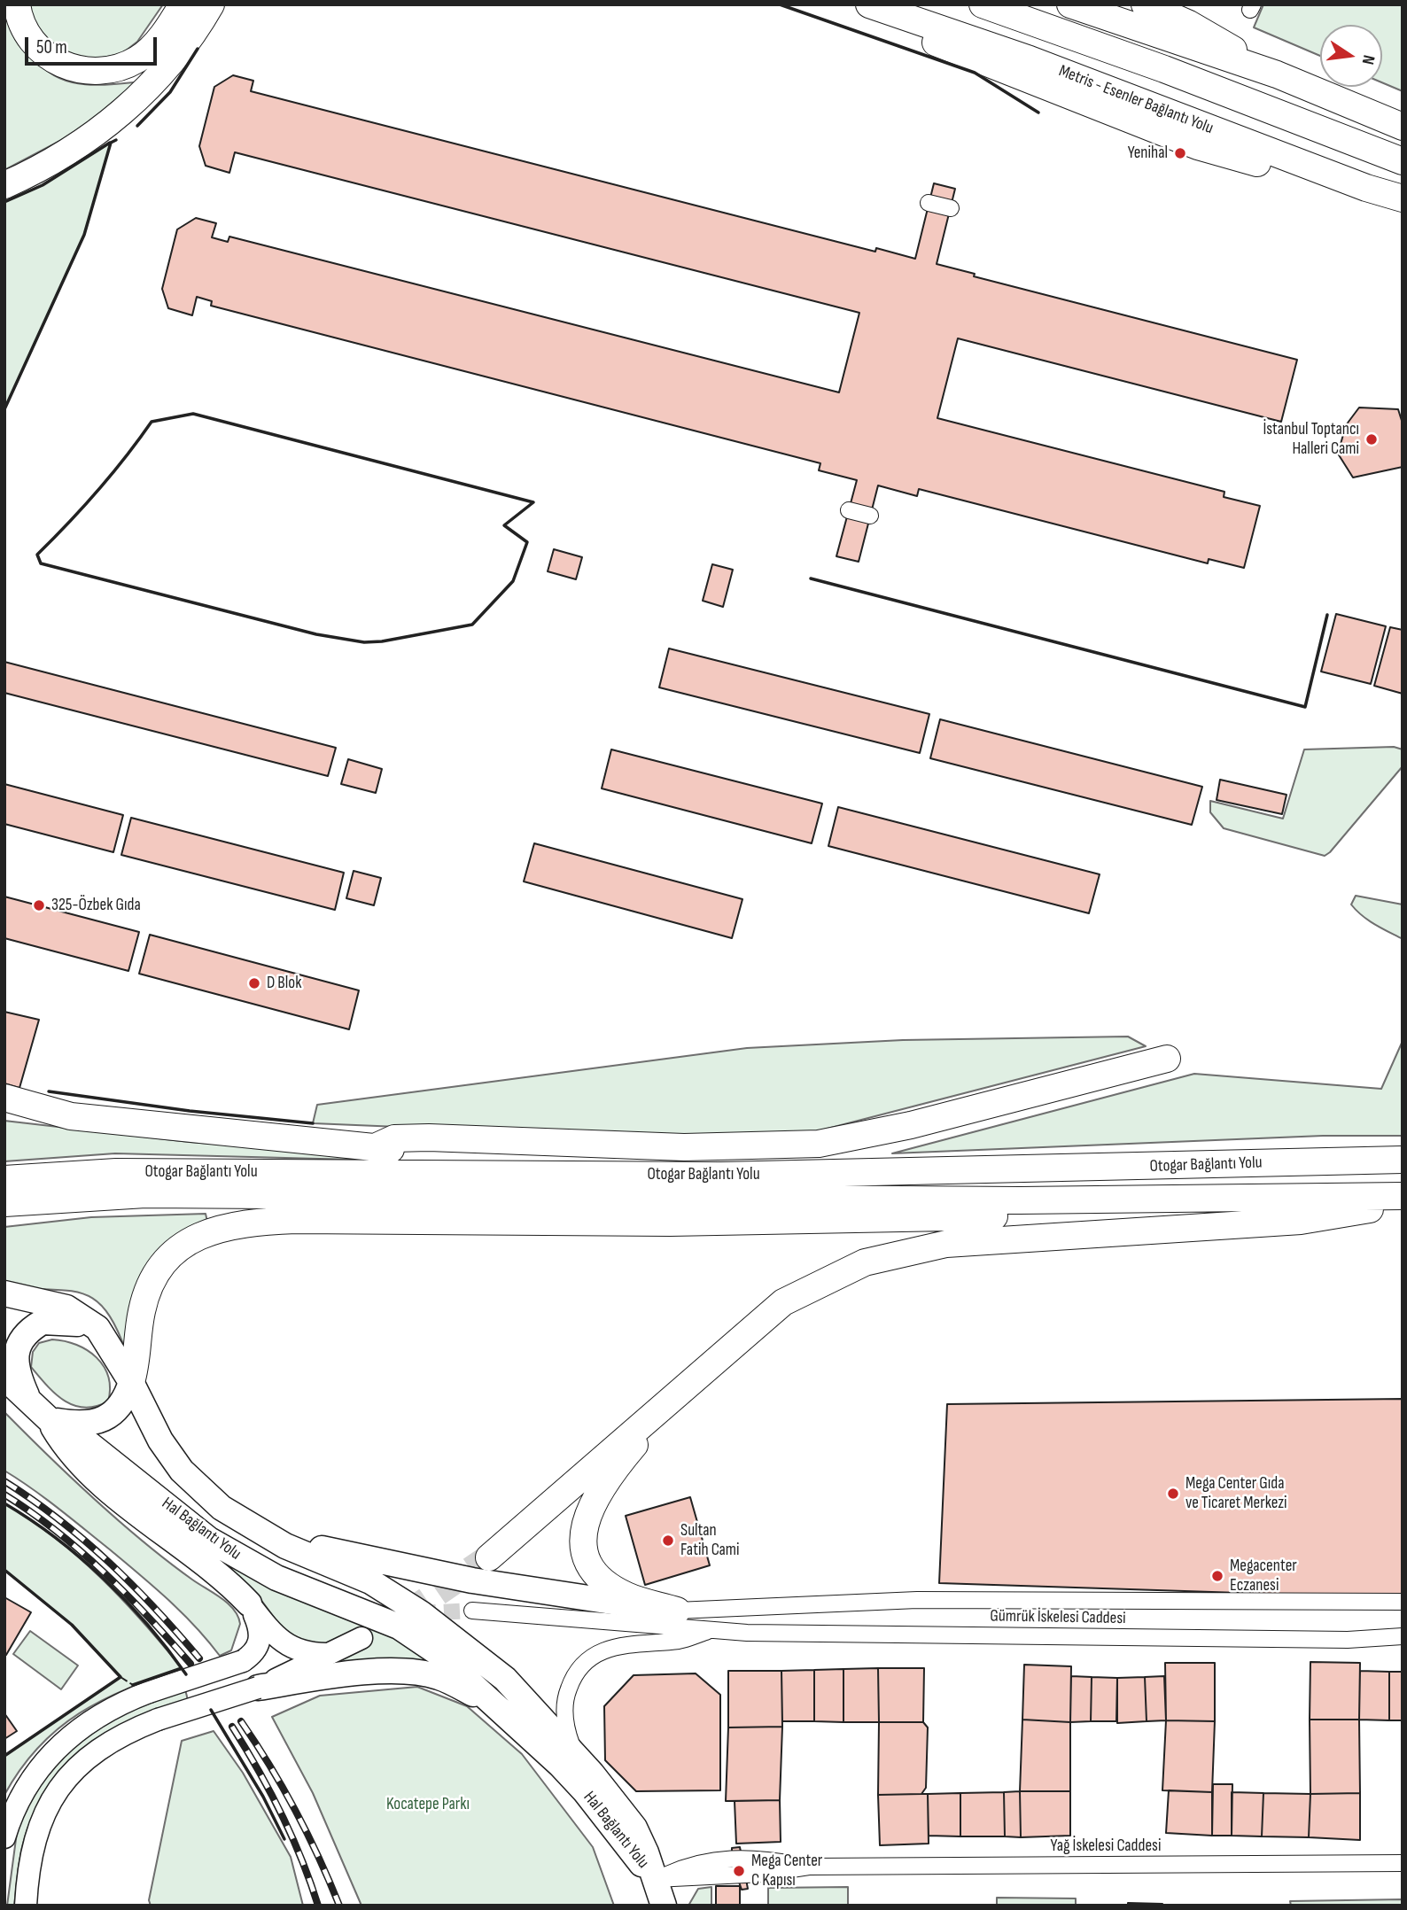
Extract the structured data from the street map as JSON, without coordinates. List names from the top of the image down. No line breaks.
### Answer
{"streets":{"highway":["Metris - Esenler Bağlantı Yolu","Otogar Bağlantı Yolu"],"main road":["Hal Bağlantı Yolu"],"street":["Gümrük İskelesi Caddesi","Yağ İskelesi Caddesi"]},"crossings":[["Hal Bağlantı Yolu","Yağ İskelesi Caddesi"]],"parks":["Kocatepe Parkı"],"places":["Yenihal","İstanbul Toptancı Halleri Cami","325-Özbek Gıda","D Blok","Mega Center Gıda ve Ticaret Merkezi","Sultan Fatih Cami","Megacenter Eczanesi","Mega Center C Kapısı"],"scale_bar":"50 m","north":"right"}
